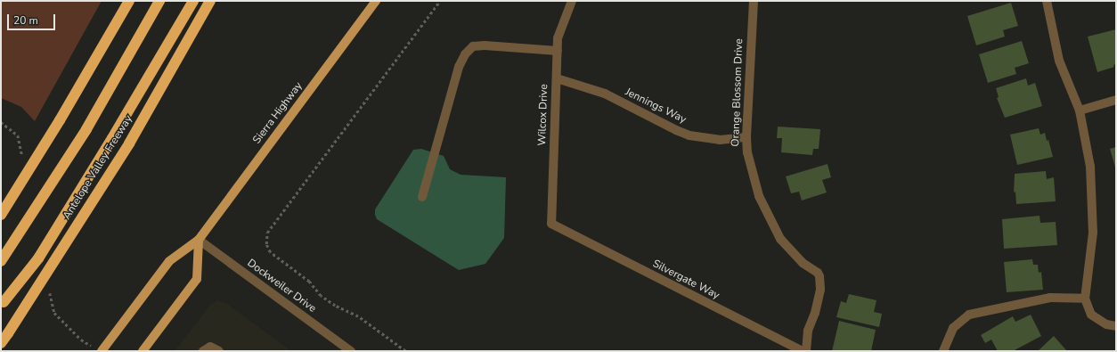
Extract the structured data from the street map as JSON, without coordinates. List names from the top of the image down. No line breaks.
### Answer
{"streets":{"highway":["Antelope Valley Freeway"],"main road":["Sierra Highway"],"street":["Orange Blossom Drive","Jennings Way","Wilcox Drive","Silvergate Way","Dockweiler Drive"]},"crossings":[["Orange Blossom Drive","Jennings Way"],["Jennings Way","Wilcox Drive"],["Sierra Highway","Dockweiler Drive"],["Wilcox Drive","Silvergate Way"]],"scale_bar":"20 m"}
